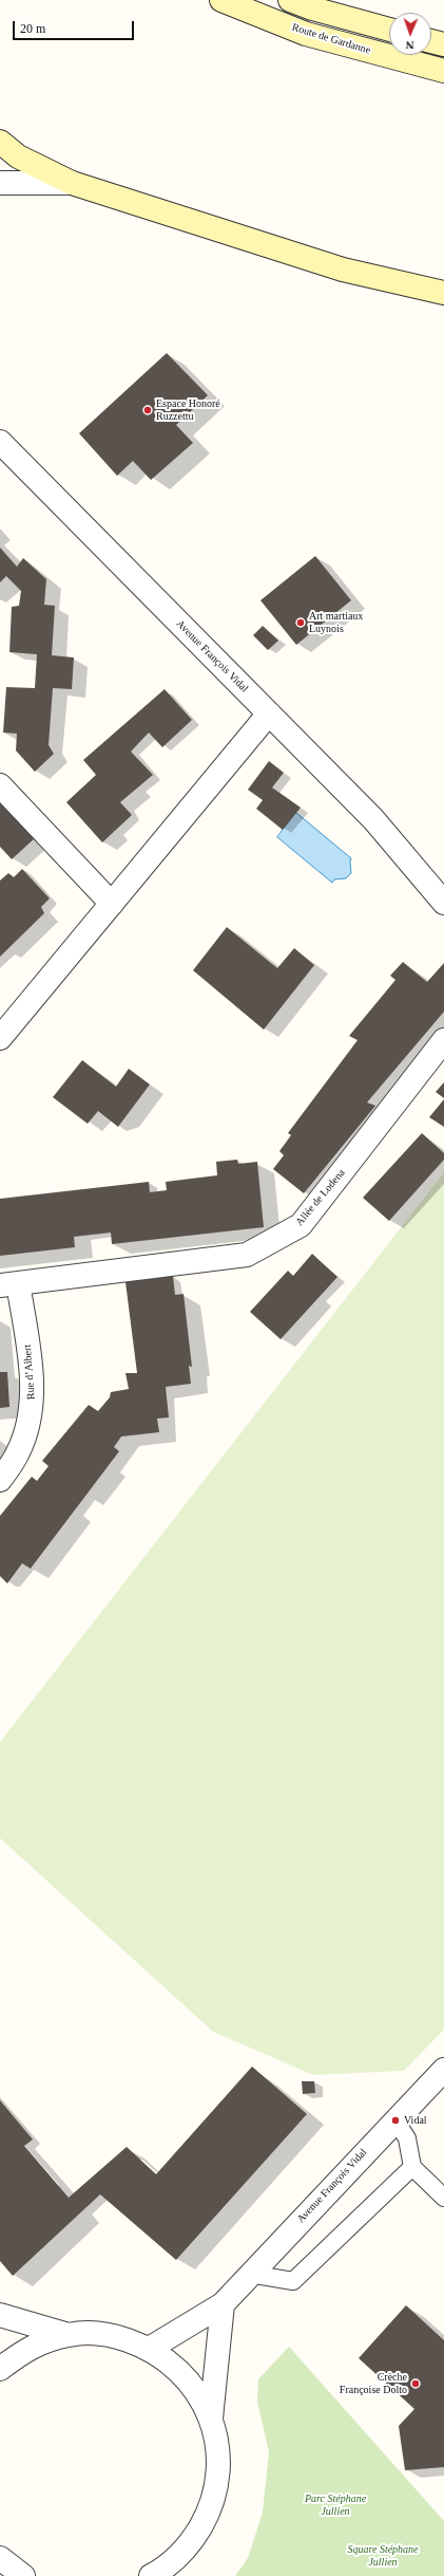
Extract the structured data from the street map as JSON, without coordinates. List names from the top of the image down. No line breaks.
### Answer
{"streets":{"main road":["Route de Gardanne"],"street":["Avenue François Vidal","Allée de Lodena","Rue d’Albert"]},"crossings":[["Allée de Lodena","Rue d’Albert"]],"parks":["Parc Stéphane Jullien","Square Stéphane Jullien"],"places":["Espace Honoré Ruzzettu","Art martiaux Luynois","Vidal","Crèche Françoise Dolto"],"scale_bar":"20 m","north":"bottom"}
